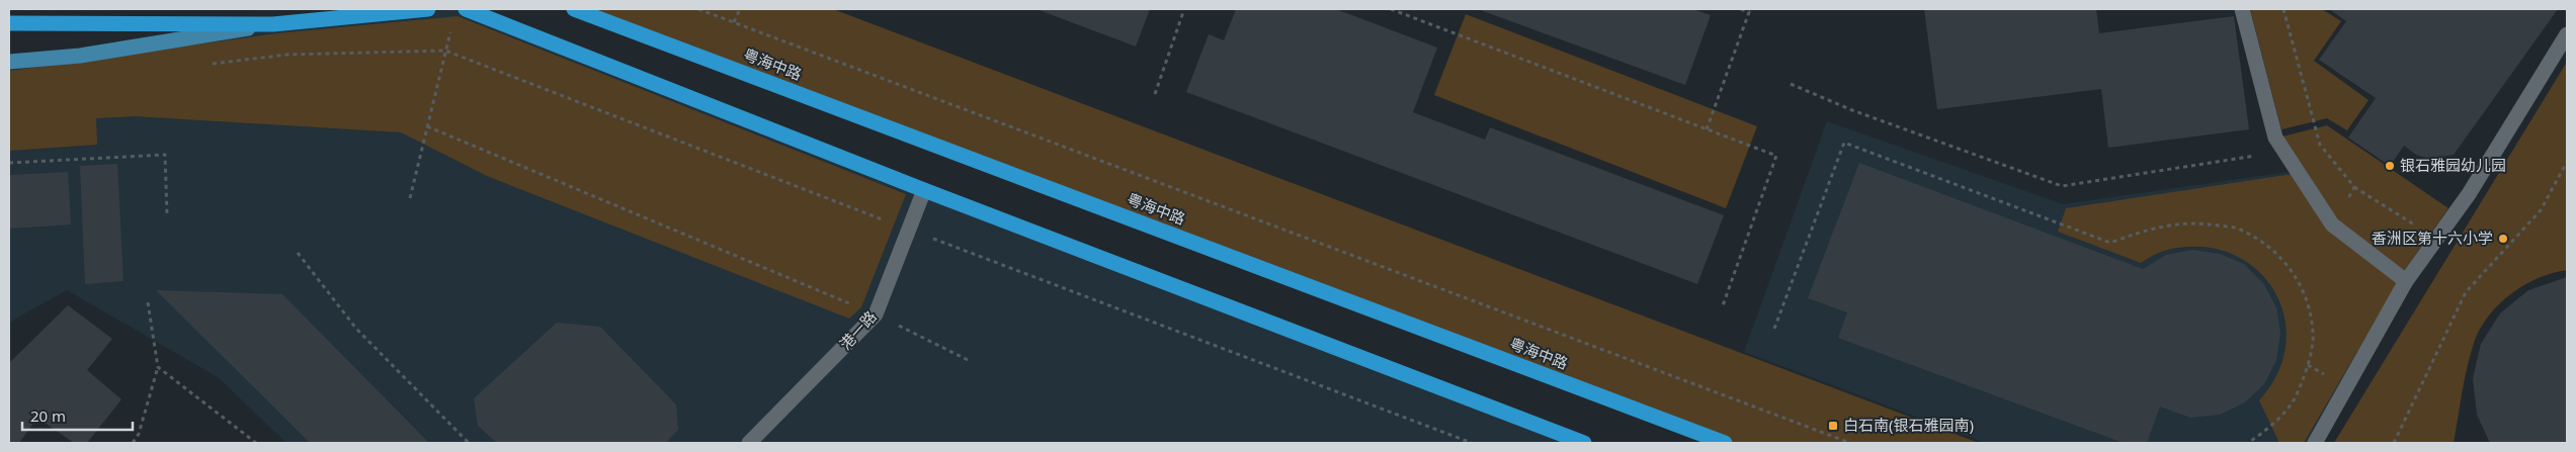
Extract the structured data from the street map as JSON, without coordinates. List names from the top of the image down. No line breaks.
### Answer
{"streets":{"highway":["粤海中路"],"street":["港一路"]},"places":{"other":["银石雅园幼儿园","香洲区第十六小学"],"transit":["白石南(银石雅园南)"]},"scale_bar":"20 m"}
